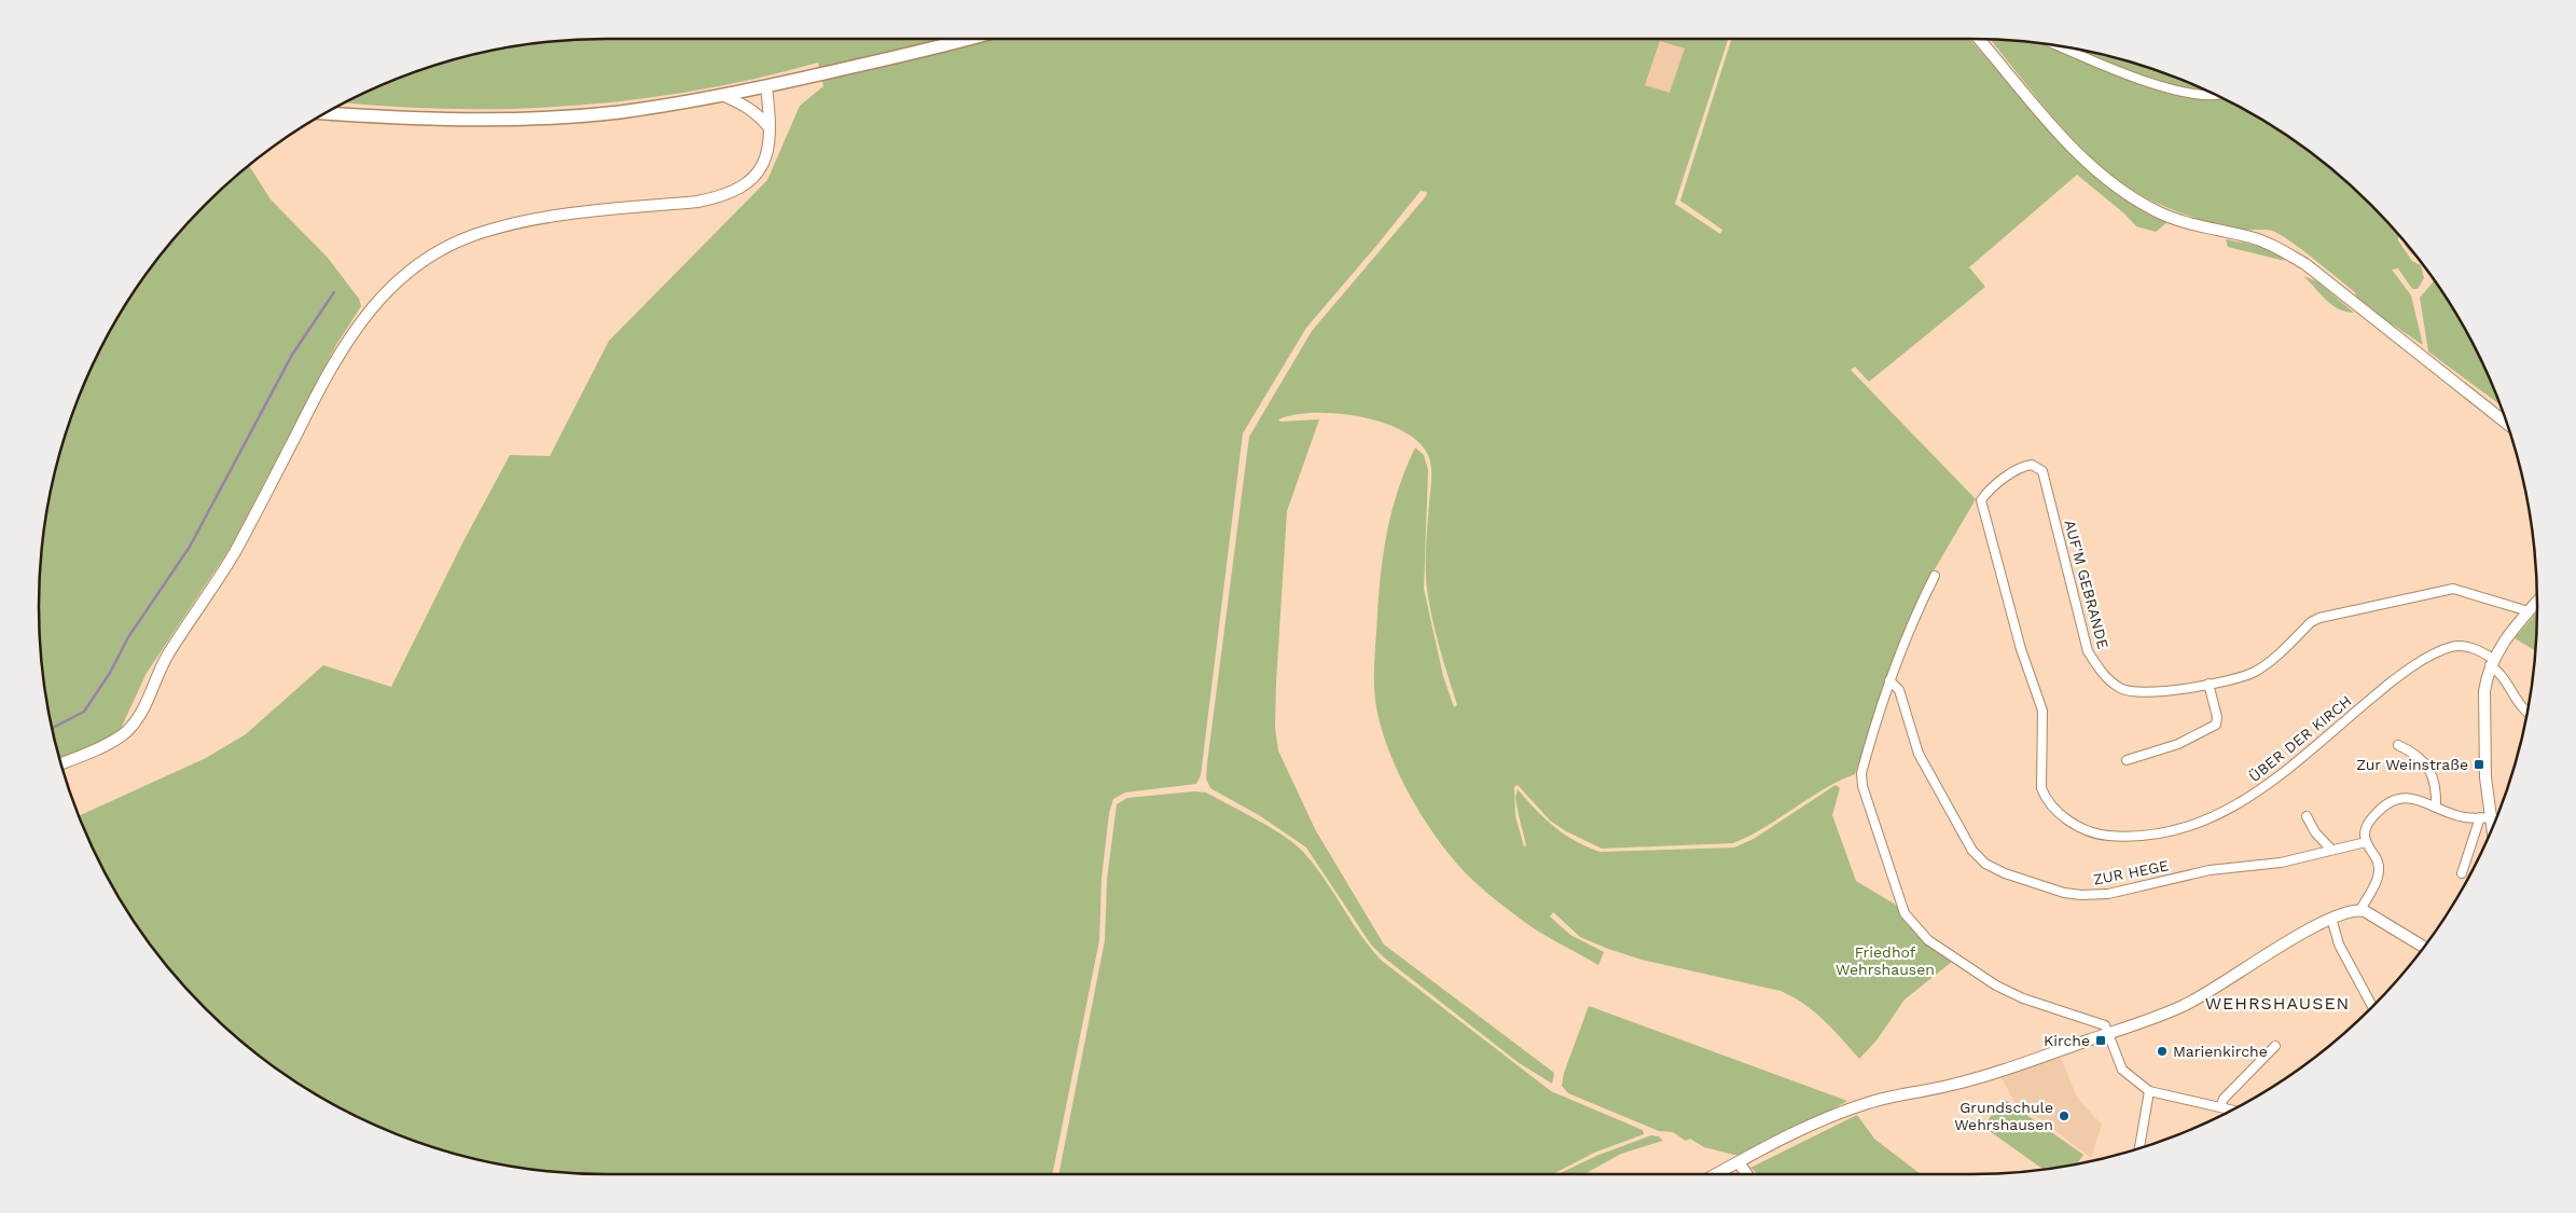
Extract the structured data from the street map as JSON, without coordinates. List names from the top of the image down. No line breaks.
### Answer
{"streets":{"street":["AUF'M GEBRANDE","ÜBER DER KIRCH","ZUR HEGE"]},"crossings":[["AUF'M GEBRANDE","ÜBER DER KIRCH"]],"districts":["WEHRSHAUSEN"],"parks":["Friedhof Wehrshausen"],"places":{"transit":["Zur Weinstraße","Kirche"],"other":["Marienkirche","Grundschule Wehrshausen"]}}
